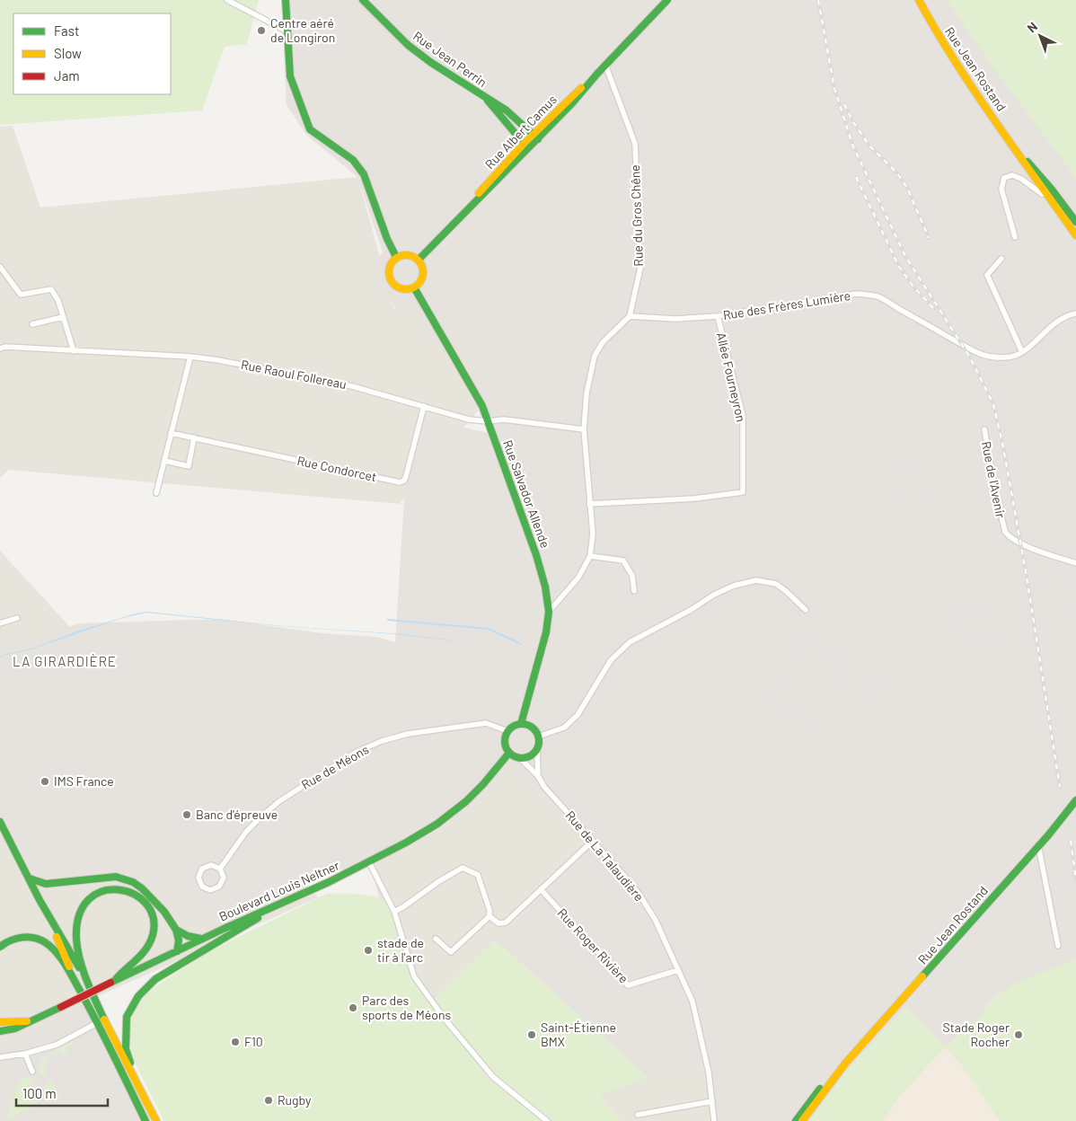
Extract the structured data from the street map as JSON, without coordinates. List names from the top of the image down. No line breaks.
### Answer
{"streets":{"street":["Rue Jean Perrin","Rue Jean Rostand","Rue Albert Camus","Rue du Gros Chêne","Rue des Frères Lumière","Rue Raoul Follereau","Allée Fourneyron","Rue Condorcet","Rue de l'Avenir","Rue Salvador Allende","Rue de Méons","Rue de La Talaudière","Boulevard Louis Neltner","Rue Roger Rivière"]},"crossings":[["Rue Jean Perrin","Rue Albert Camus"],["Rue Albert Camus","Rue du Gros Chêne"],["Rue Albert Camus","Rue Salvador Allende"],["Rue du Gros Chêne","Rue des Frères Lumière"],["Rue des Frères Lumière","Allée Fourneyron"],["Rue Raoul Follereau","Rue Condorcet"],["Rue Raoul Follereau","Rue Salvador Allende"],["Rue Salvador Allende","Rue de Méons"],["Rue Salvador Allende","Rue de La Talaudière"],["Rue Salvador Allende","Boulevard Louis Neltner"],["Rue de Méons","Rue de La Talaudière"],["Rue de Méons","Boulevard Louis Neltner"],["Rue de La Talaudière","Boulevard Louis Neltner"],["Rue de La Talaudière","Rue Roger Rivière"]],"districts":["LA GIRARDIÈRE"],"places":["Centre aéré de Longiron","IMS France","Banc d'épreuve","stade de tir à l'arc","Parc des sports de Méons","Saint-Étienne BMX","Stade Roger Rocher","F10","Rugby"],"legend":["Fast","Slow","Jam"],"scale_bar":"100 m","north":"top left"}
